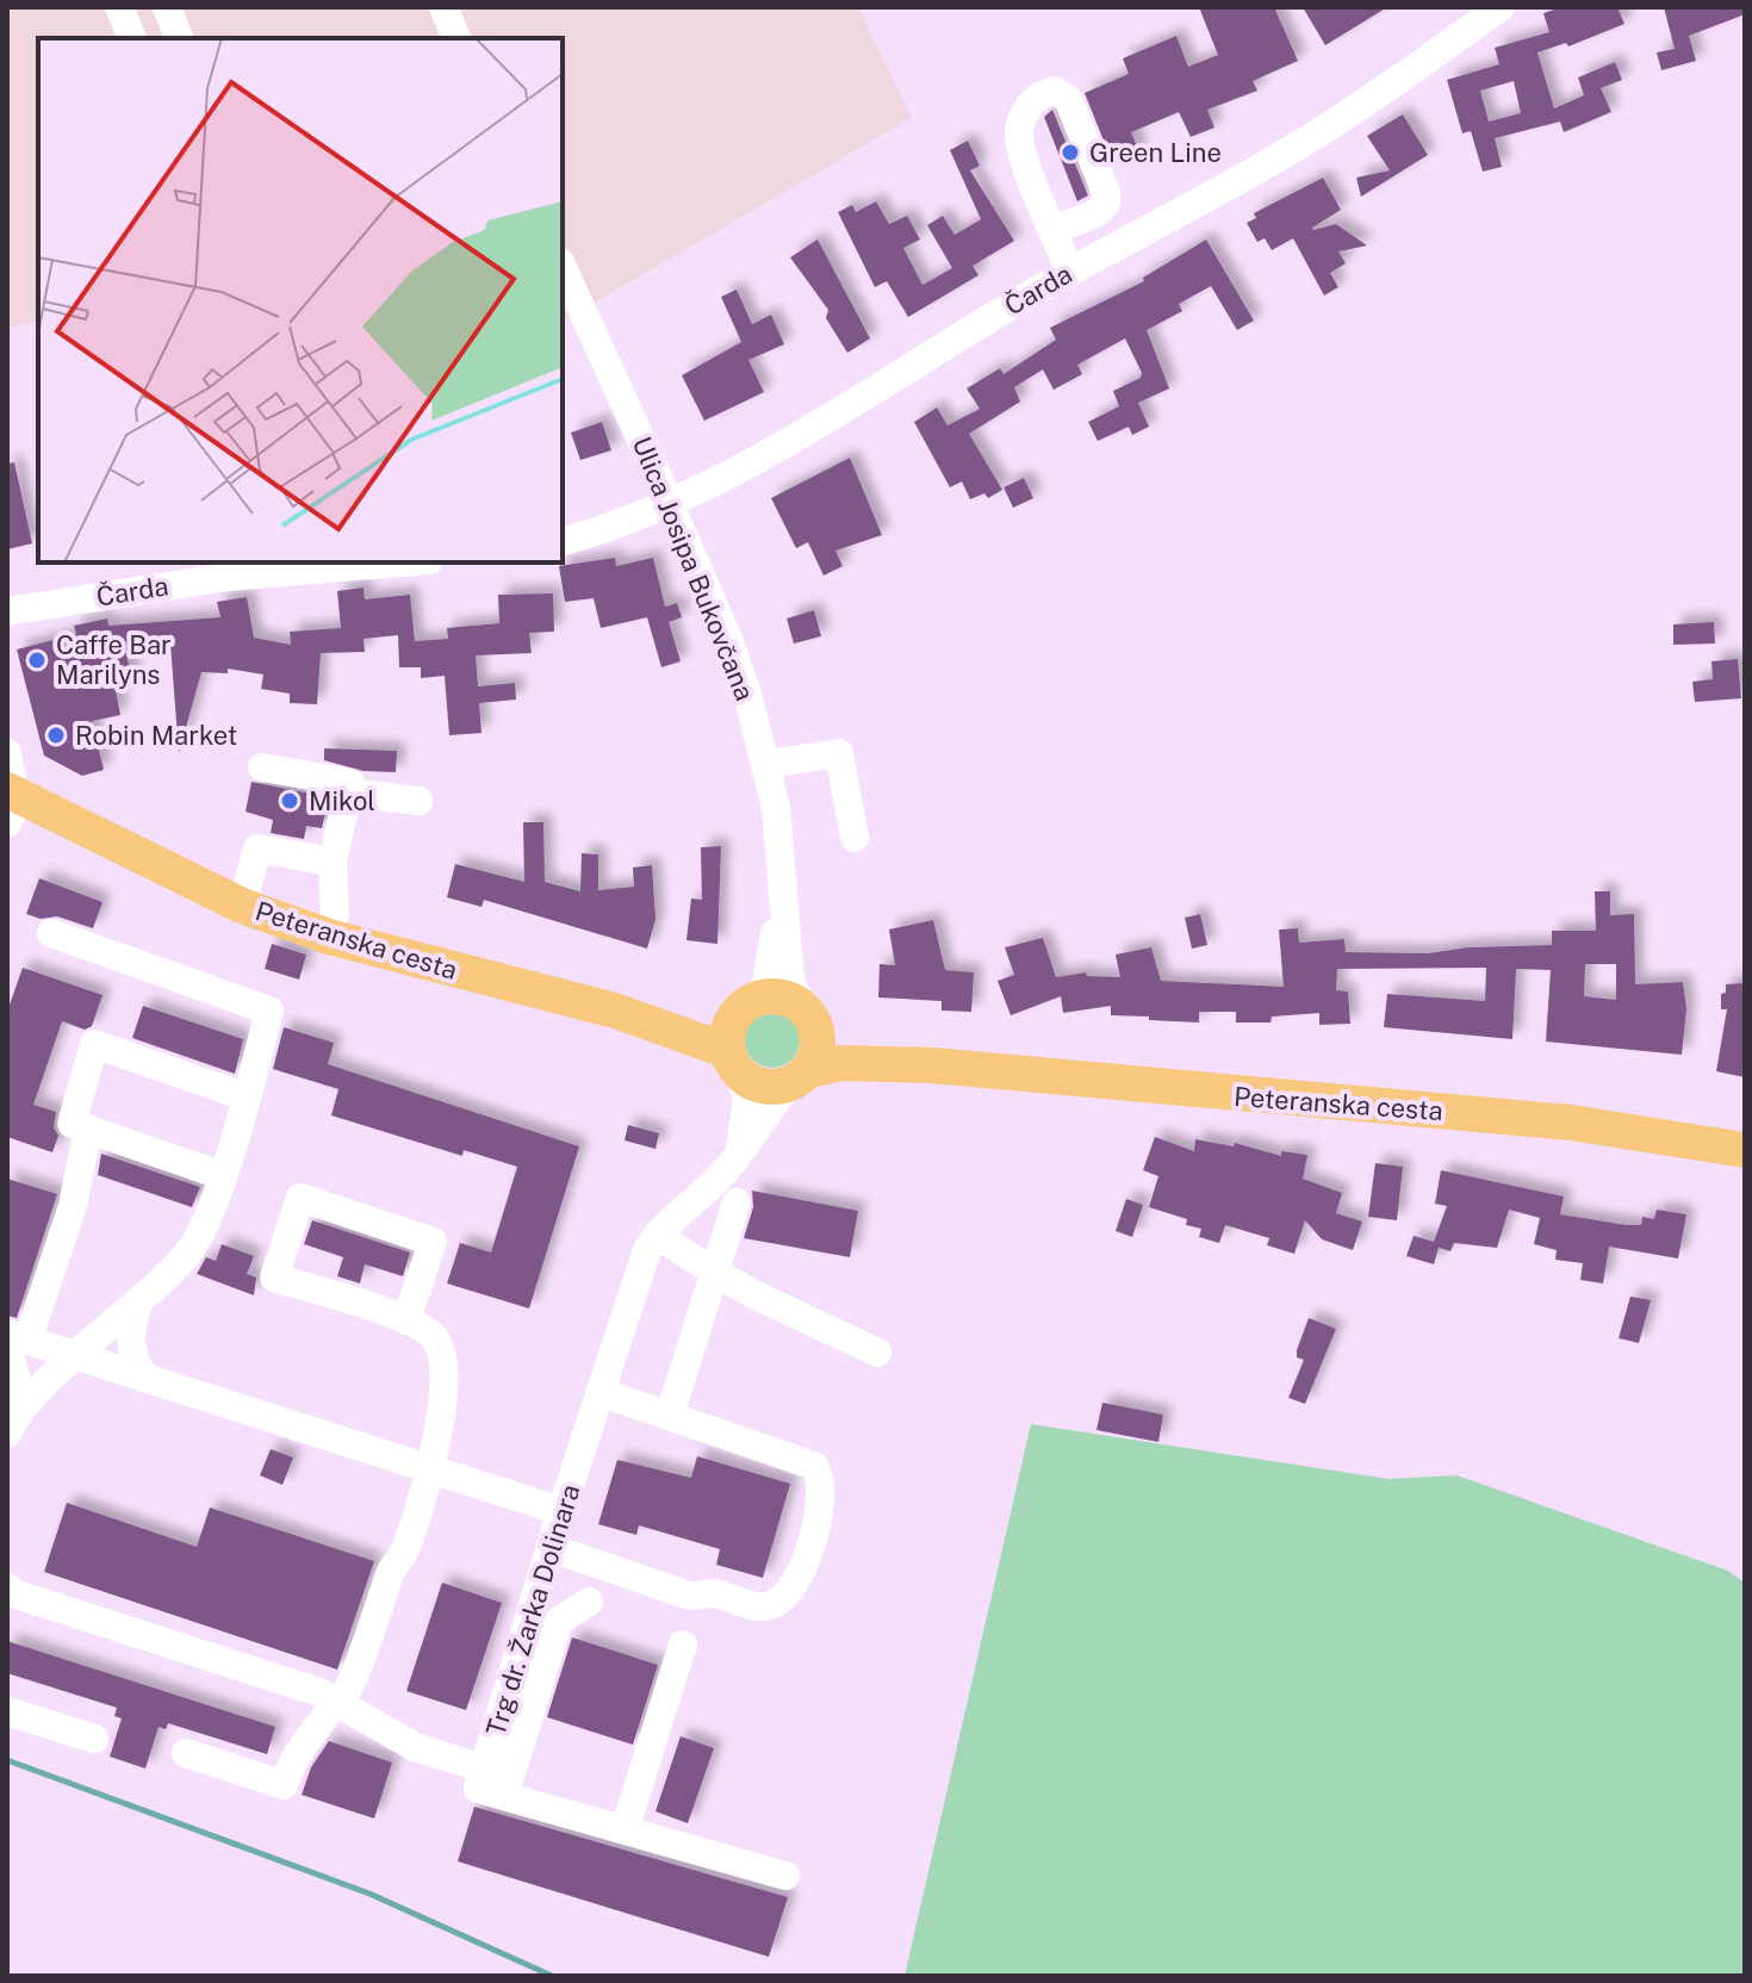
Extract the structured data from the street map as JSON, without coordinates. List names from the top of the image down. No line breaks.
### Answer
{"streets":{"main road":["Peteranska cesta"],"street":["Čarda","Ulica Josipa Bukovčana","Trg dr. Žarka Dolinara"]},"crossings":[["Čarda","Ulica Josipa Bukovčana"],["Ulica Josipa Bukovčana","Peteranska cesta"],["Ulica Josipa Bukovčana","Trg dr. Žarka Dolinara"],["Peteranska cesta","Trg dr. Žarka Dolinara"]],"places":["Green Line","Caffe Bar Marilyns","Robin Market","Mikol"]}
